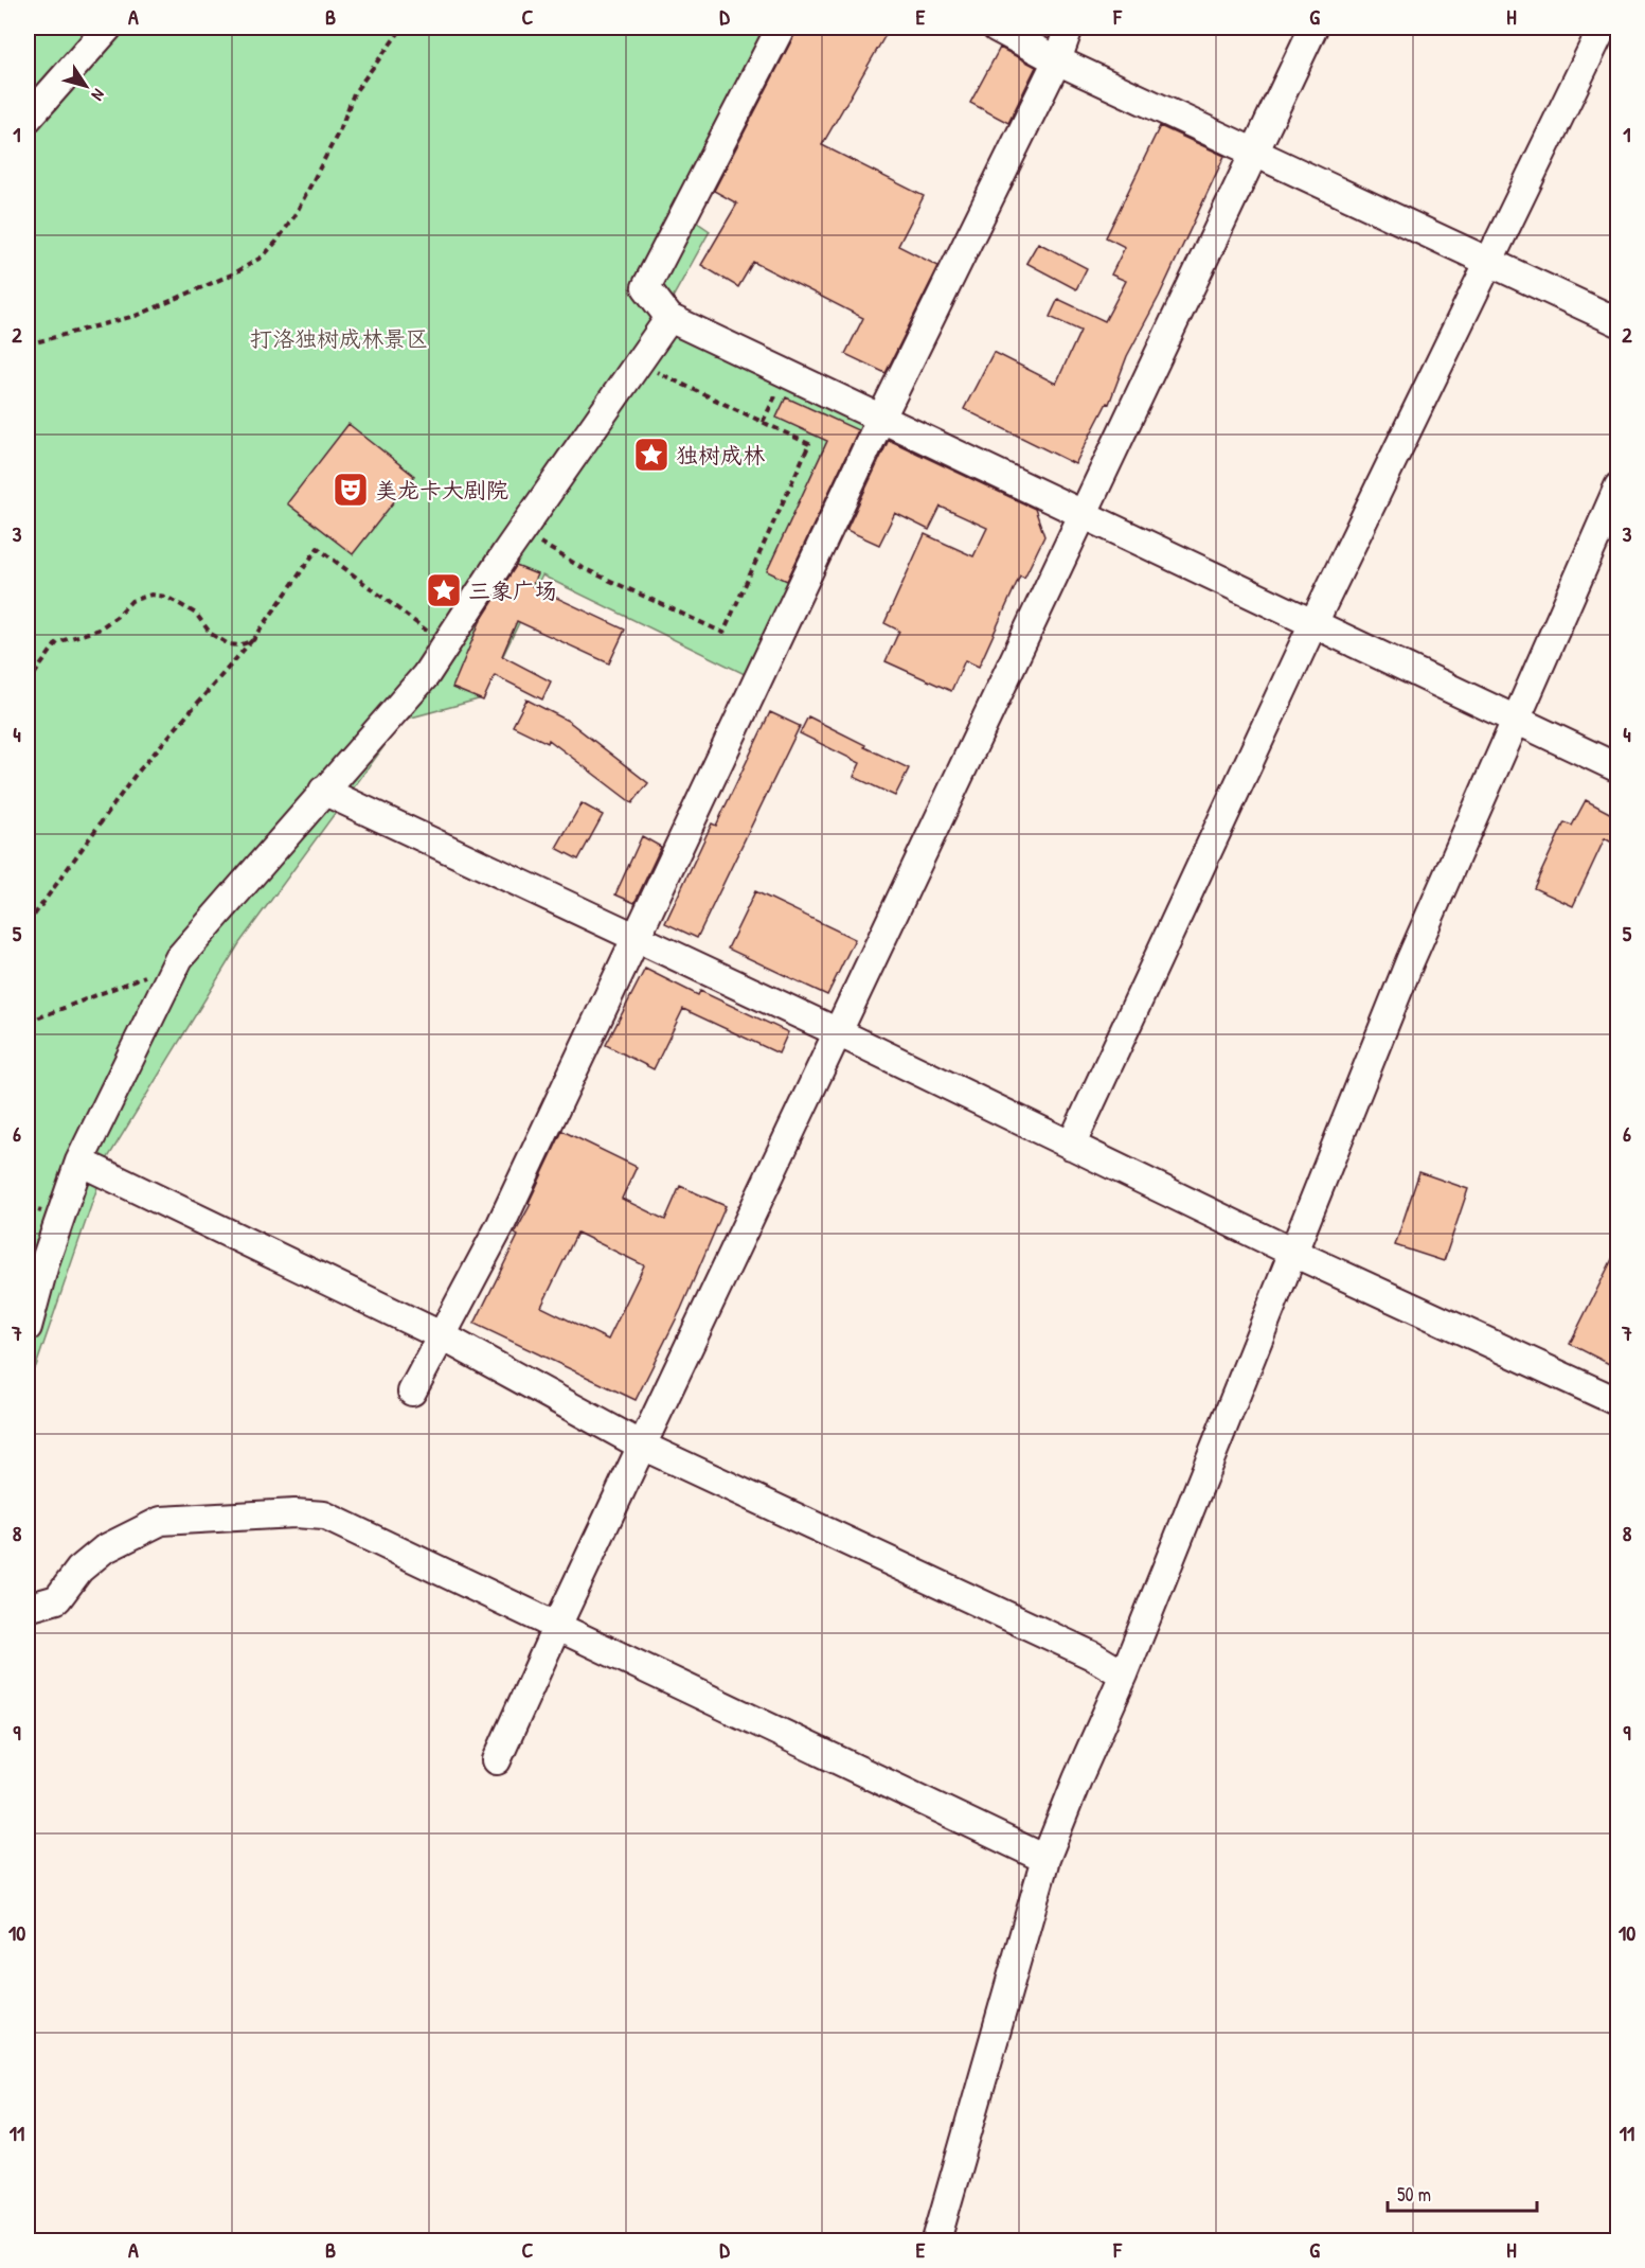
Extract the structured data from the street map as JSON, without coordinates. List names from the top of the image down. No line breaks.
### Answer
{"parks":["打洛独树成林景区"],"places":{"place":["独树成林","三象广场"],"theatre":["美龙卡大剧院"]},"scale_bar":"50 m","north":"bottom right","grid":{"columns":["A","B","C","D","E","F","G","H"],"rows":["1","2","3","4","5","6","7","8","9","10","11"]}}
